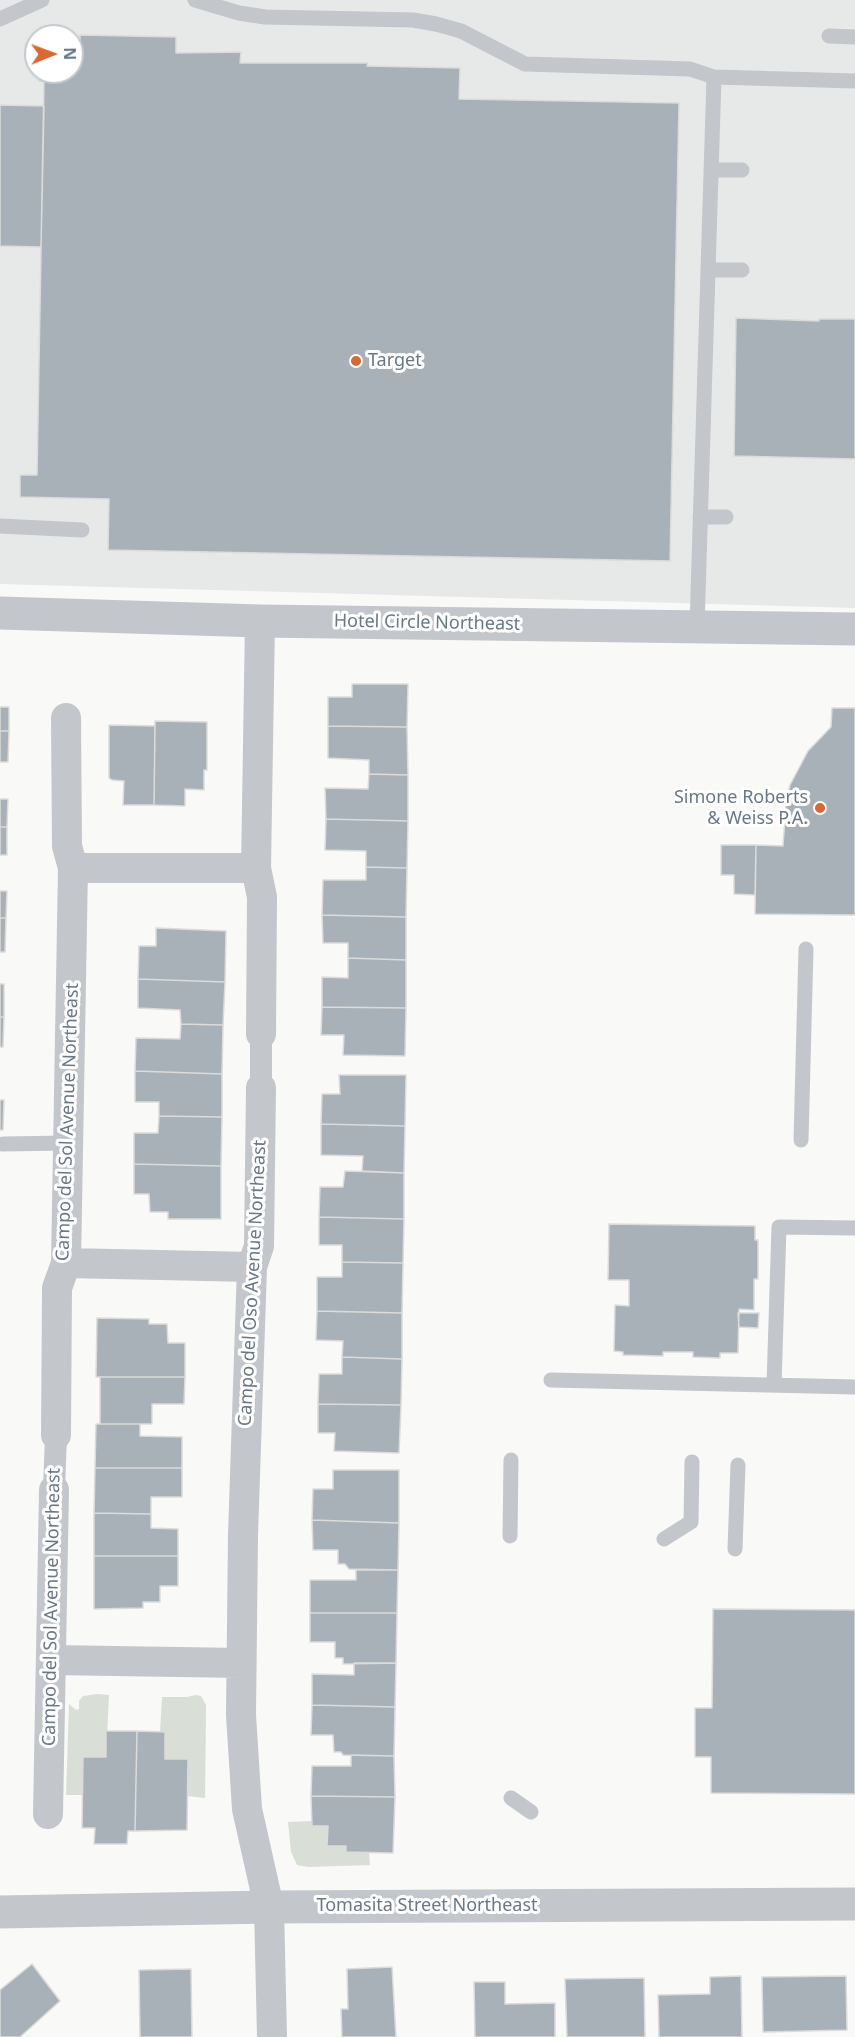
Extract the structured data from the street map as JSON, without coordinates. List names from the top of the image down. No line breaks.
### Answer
{"streets":{"street":["Hotel Circle Northeast","Campo del Sol Avenue Northeast","Campo del Oso Avenue Northeast","Tomasita Street Northeast"]},"crossings":[["Hotel Circle Northeast","Campo del Oso Avenue Northeast"],["Campo del Oso Avenue Northeast","Tomasita Street Northeast"]],"places":["Target","Simone Roberts & Weiss P.A."],"north":"right"}
